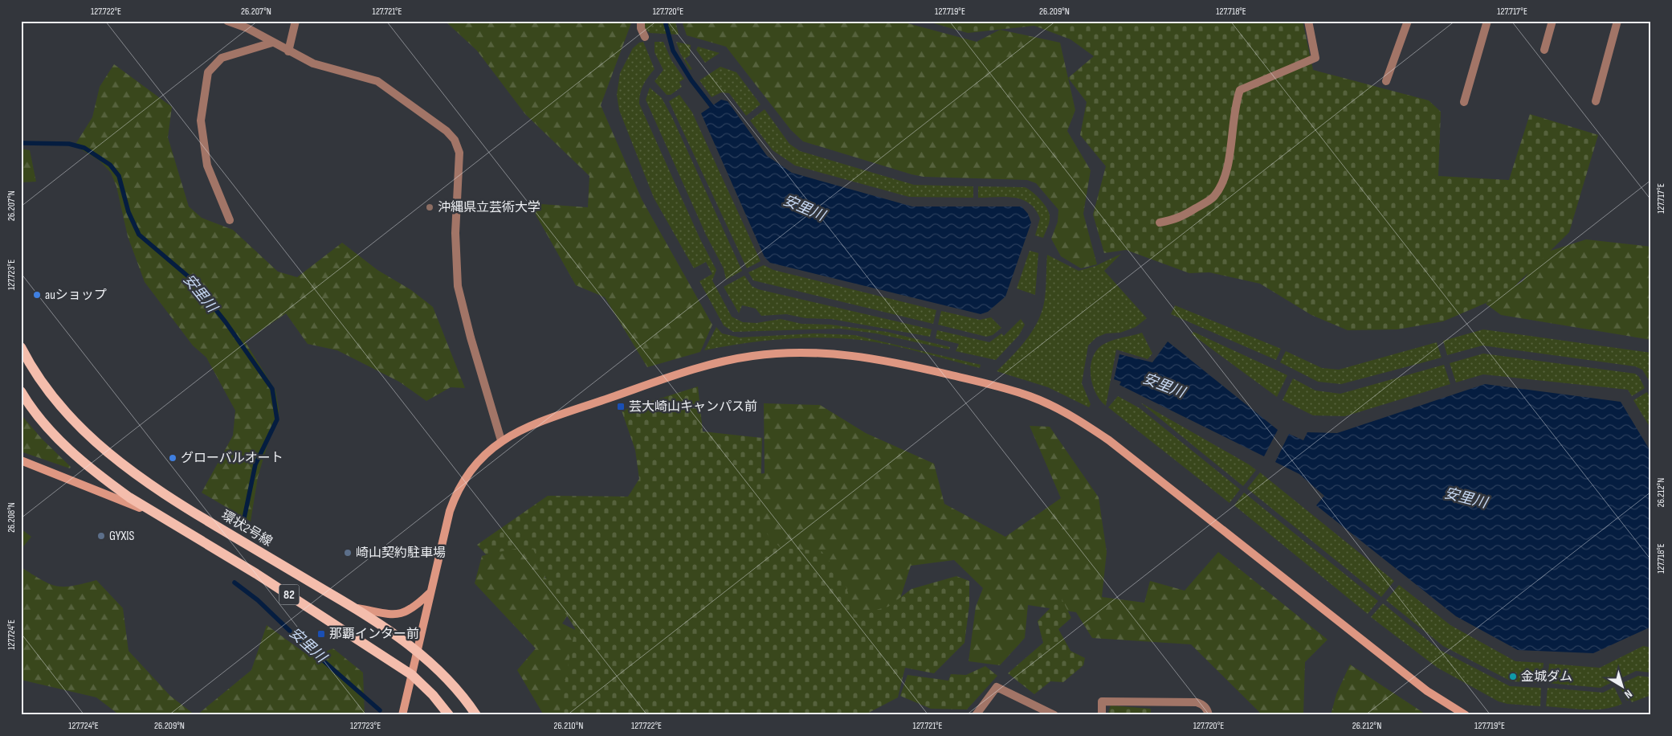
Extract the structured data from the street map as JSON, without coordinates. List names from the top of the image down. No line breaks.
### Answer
{"streets":{"main road":["環状2号線","82"]},"water":["安里川"],"places":{"other":["沖縄県立芸術大学","auショップ","グローバルオート","GYXIS","崎山契約駐車場","金城ダム"],"transit":["芸大崎山キャンパス前","那覇インター前"]},"north":"bottom right","coordinates":["127.722°E","26.207°N","127.721°E","127.720°E","127.719°E","26.209°N","127.718°E","127.717°E","127.723°E","26.212°N","26.208°N","127.724°E","26.210°N"]}
